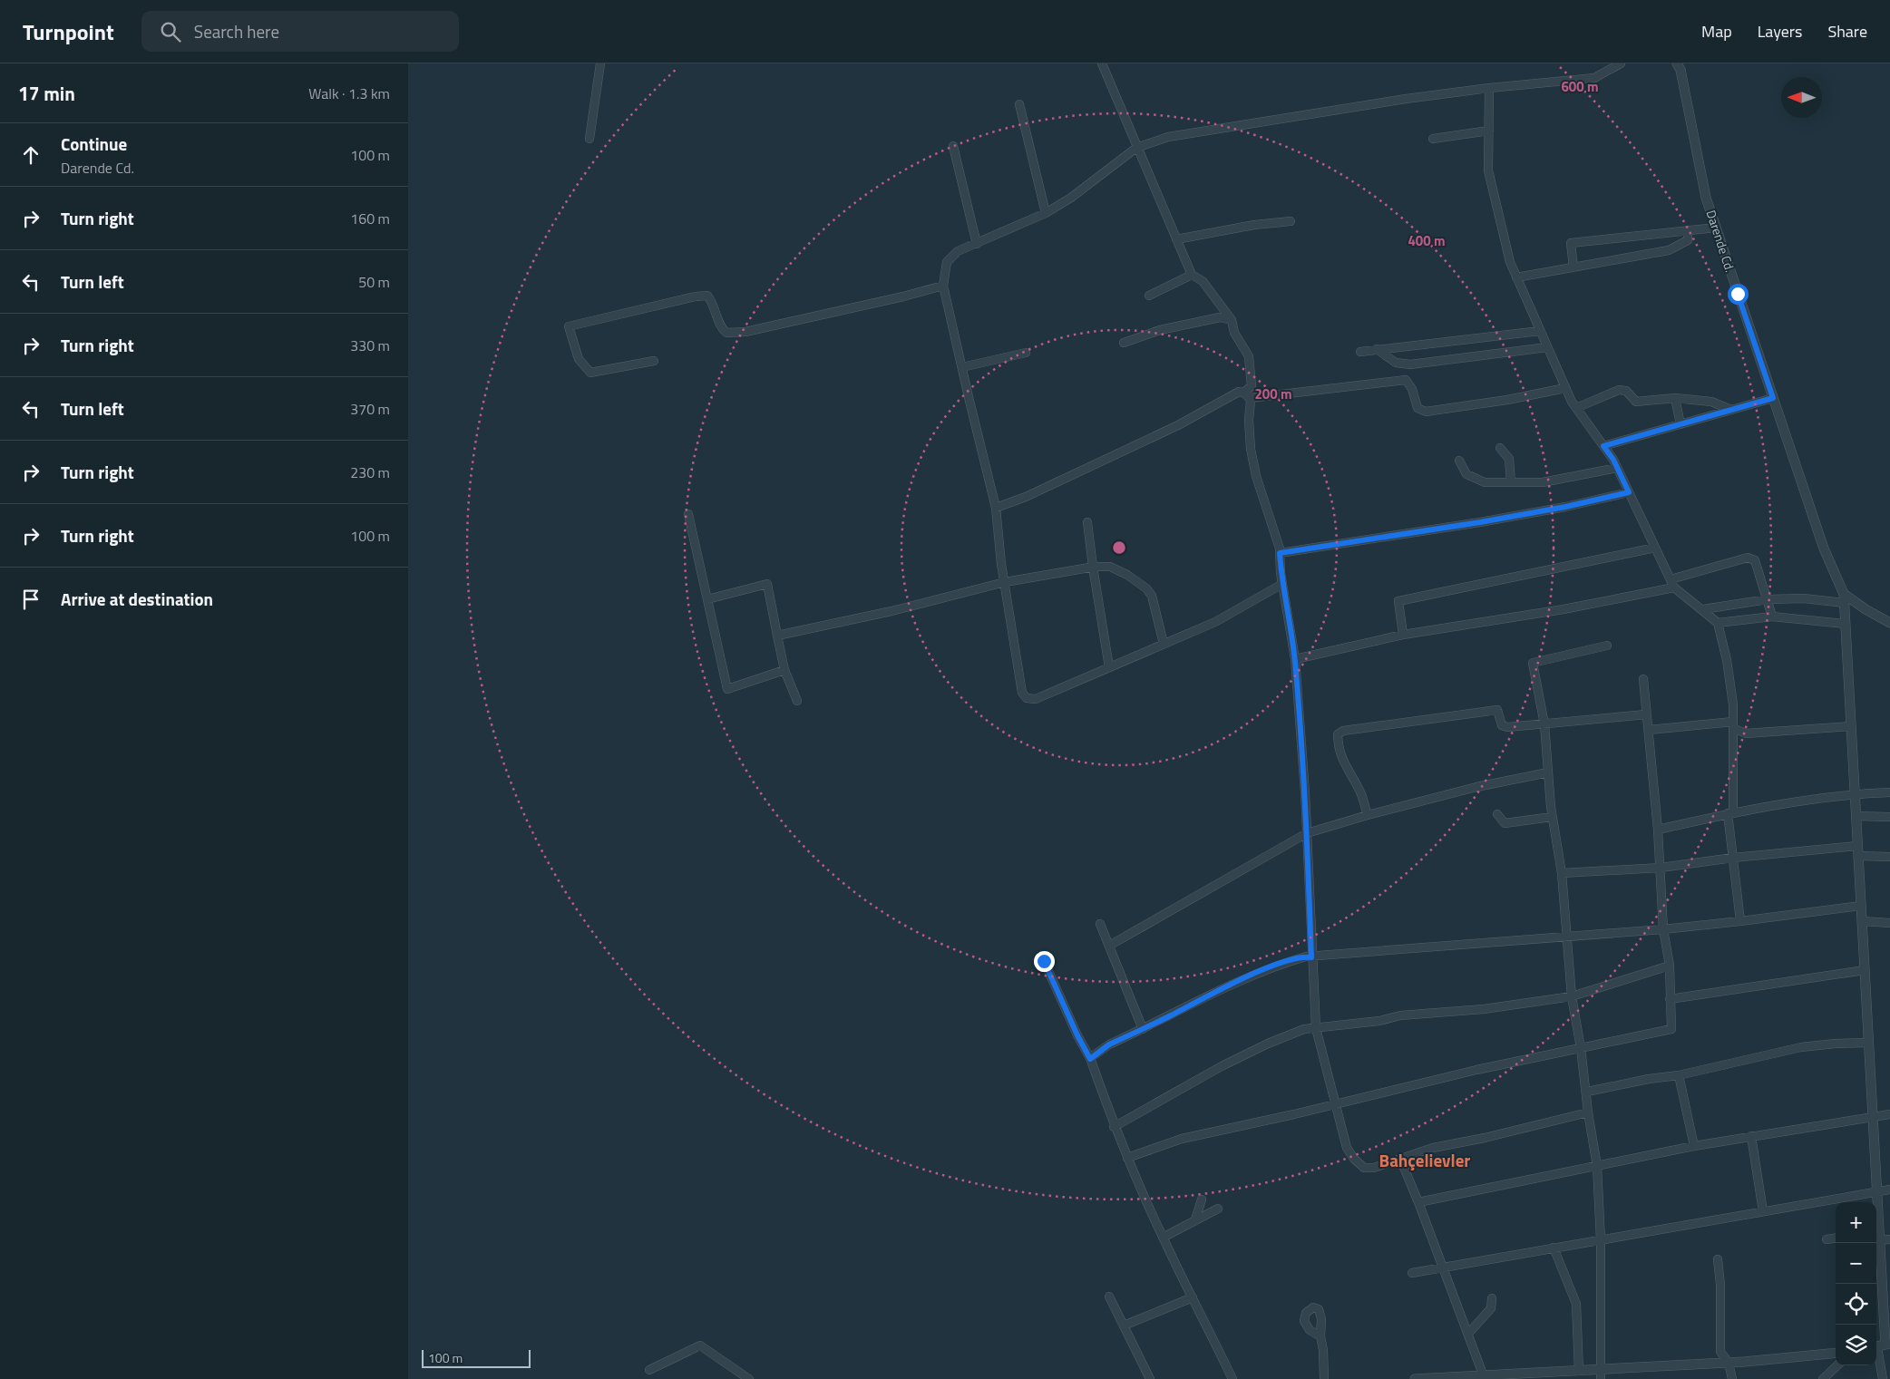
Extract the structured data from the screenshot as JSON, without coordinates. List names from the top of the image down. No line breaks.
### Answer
{"streets":{"street":["Darende Cd."]},"districts":["Bahçelievler"],"scale_bar":"100 m","north":"left","page":{"header":"Turnpoint","search":"Search here","nav":["Map","Layers","Share"],"heading":["17 min","Walk · 1.3 km"],"list":[["Continue","Darende Cd.","100 m"],["Turn right","160 m"],["Turn left","50 m"],["Turn right","330 m"],["Turn left","370 m"],["Turn right","230 m"],["Turn right","100 m"],"Arrive at destination"],"map_buttons":["+","−"],"scale":"100 m"},"rings":["600 m","400 m","200 m"]}
